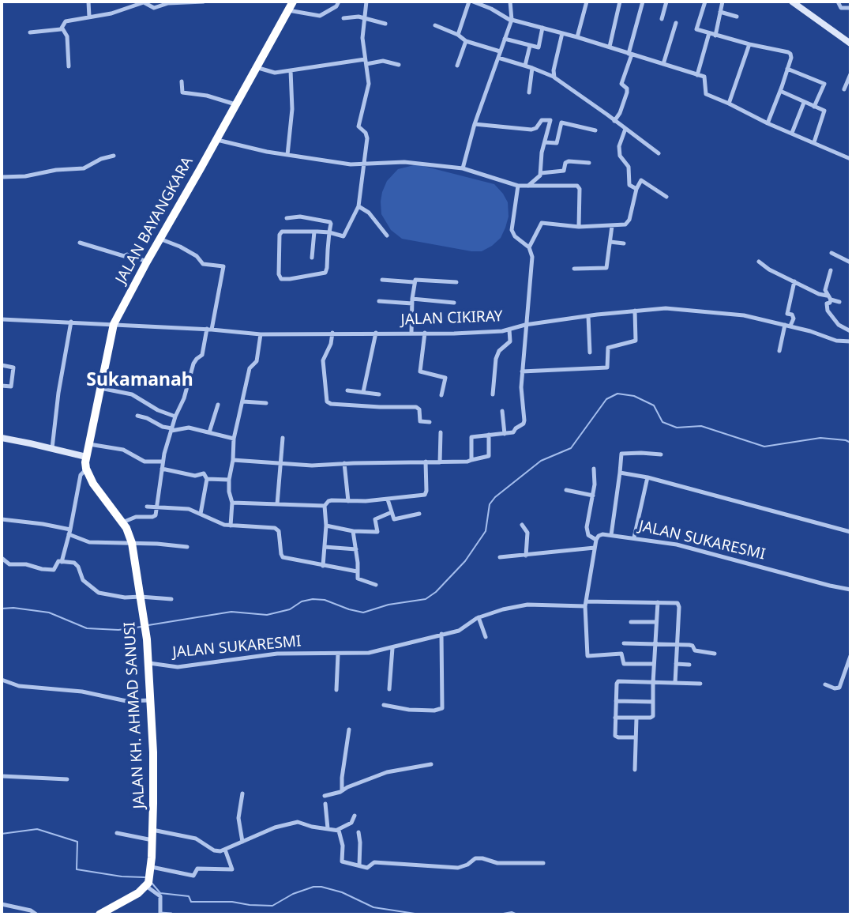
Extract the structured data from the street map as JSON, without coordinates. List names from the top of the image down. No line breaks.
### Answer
{"streets":{"highway":["JALAN BAYANGKARA","JALAN KH. AHMAD SANUSI"],"street":["JALAN CIKIRAY","JALAN SUKARESMI"]},"crossings":[["JALAN BAYANGKARA","JALAN CIKIRAY"],["JALAN BAYANGKARA","JALAN KH. AHMAD SANUSI"],["JALAN SUKARESMI","JALAN KH. AHMAD SANUSI"]],"districts":["Sukamanah"]}
